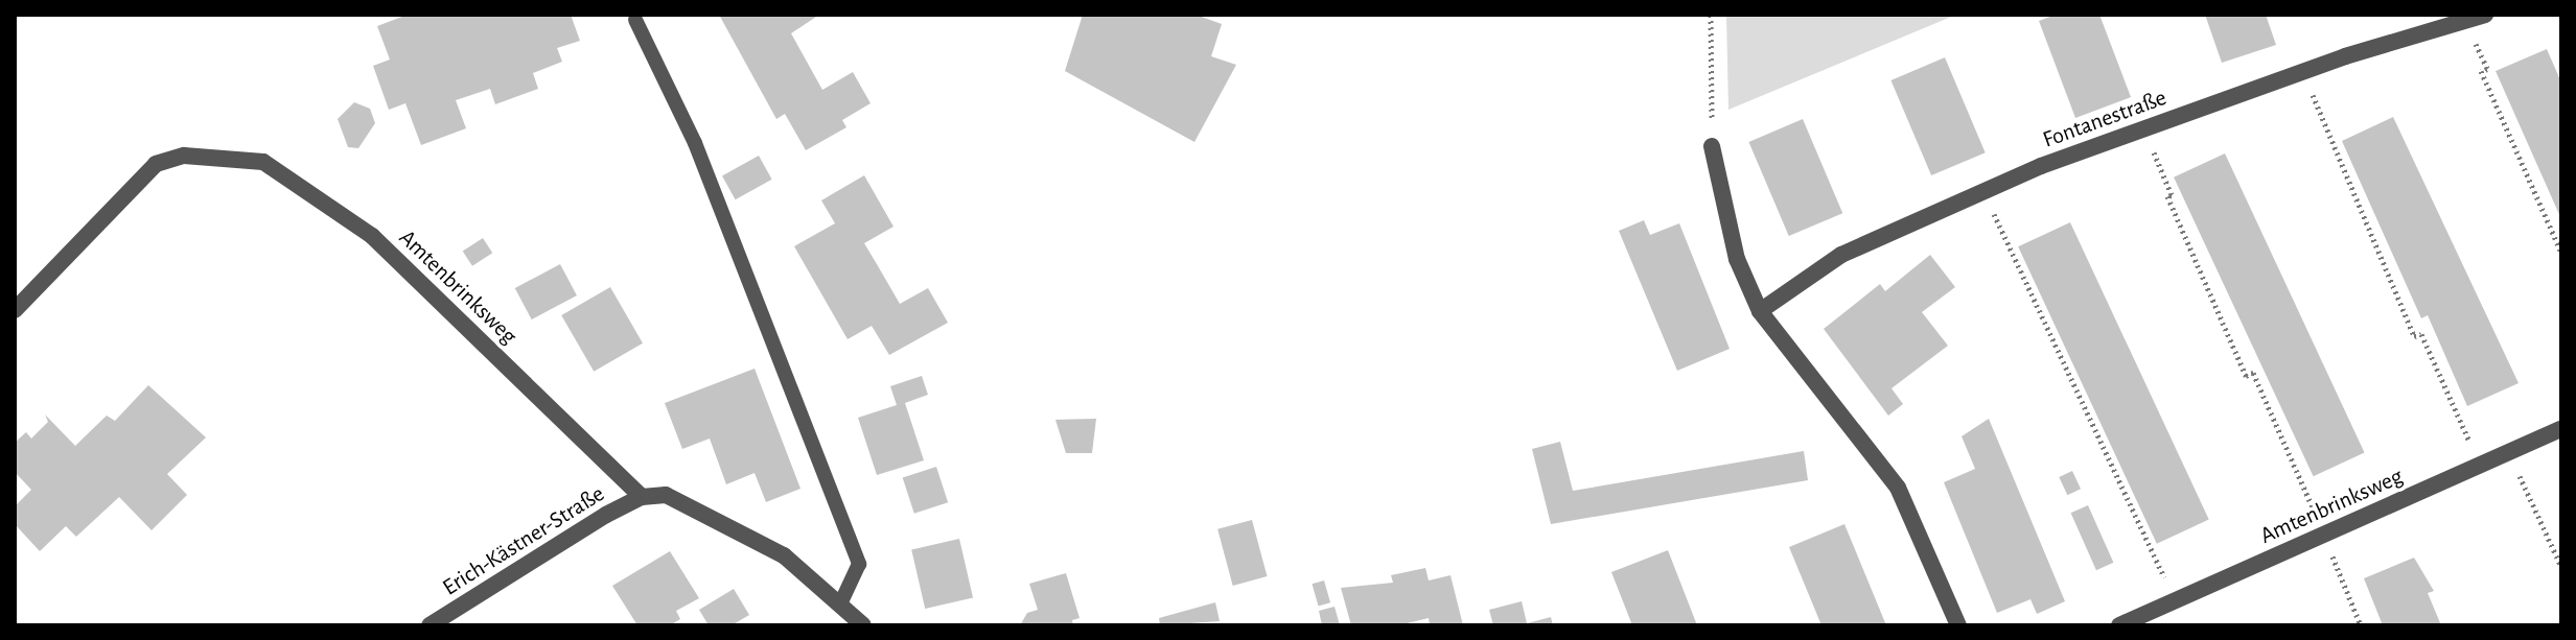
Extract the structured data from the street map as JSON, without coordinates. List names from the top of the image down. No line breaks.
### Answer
{"streets":{"street":["Fontanestraße","Amtenbrinksweg","Erich-Kästner-Straße"]},"crossings":[["Amtenbrinksweg","Erich-Kästner-Straße"]]}
